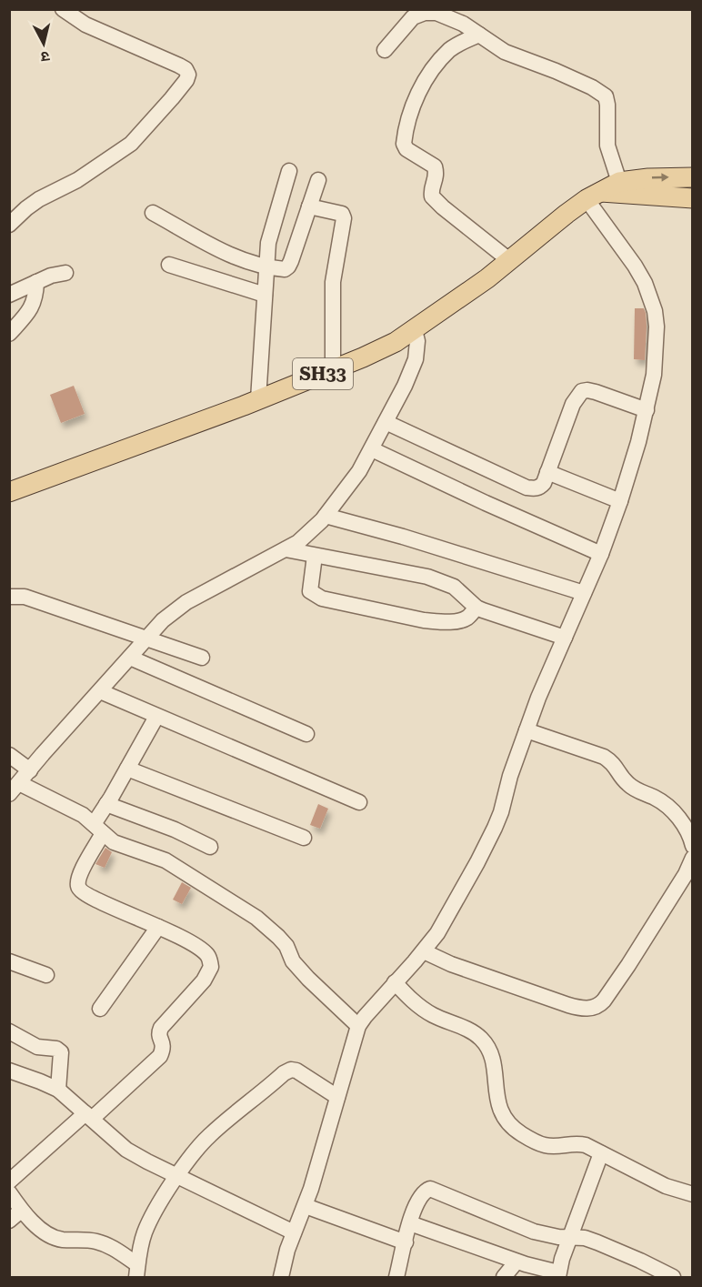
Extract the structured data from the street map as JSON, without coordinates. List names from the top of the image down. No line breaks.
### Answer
{"streets":{"main road":["SH33"]},"north":"bottom"}
